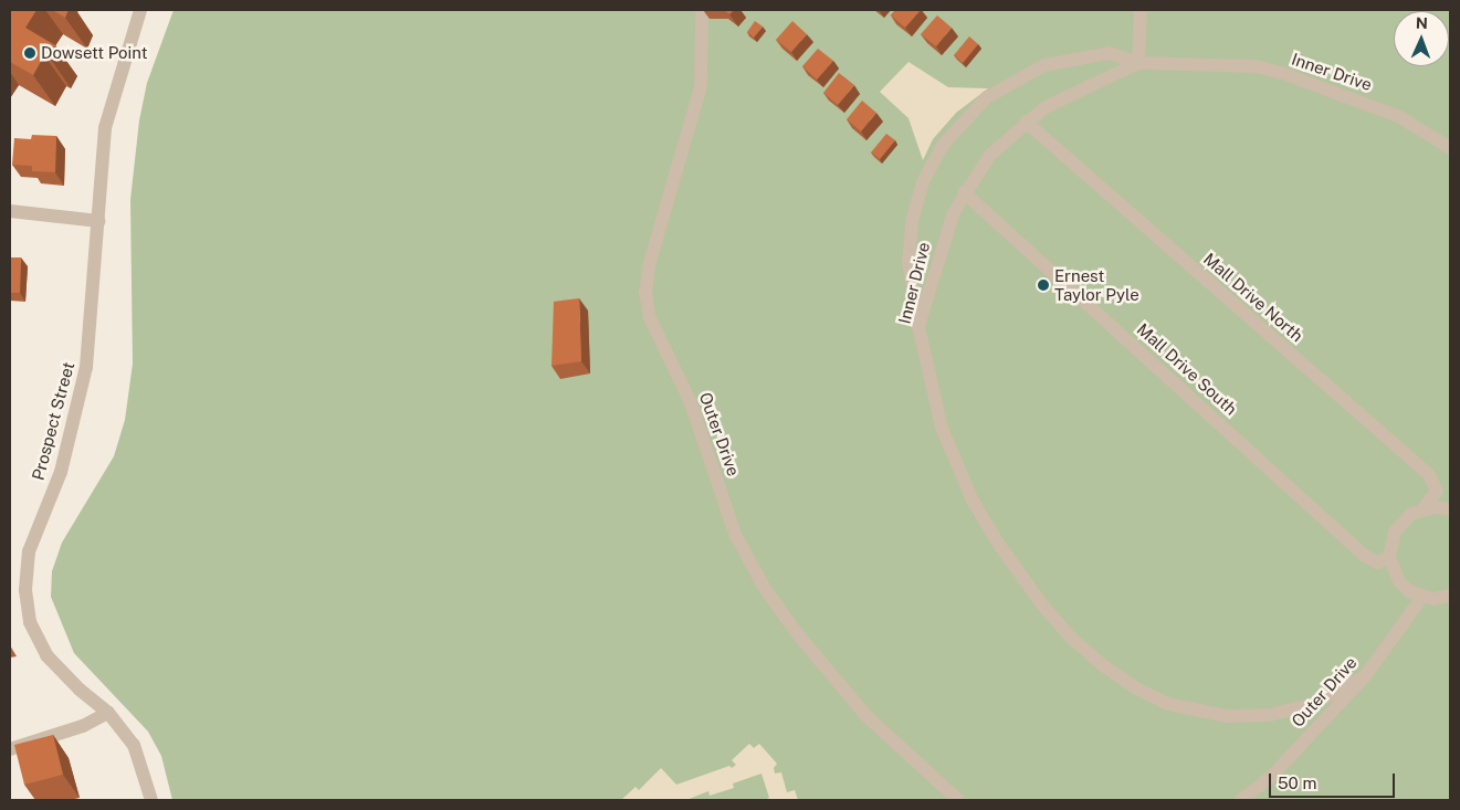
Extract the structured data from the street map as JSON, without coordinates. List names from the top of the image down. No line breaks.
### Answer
{"streets":{"street":["Inner Drive","Mall Drive North","Mall Drive South","Prospect Street","Outer Drive"]},"crossings":[["Inner Drive","Mall Drive North"],["Inner Drive","Mall Drive South"],["Inner Drive","Outer Drive"]],"places":["Dowsett Point","Ernest Taylor Pyle"],"scale_bar":"50 m","north":"top"}
